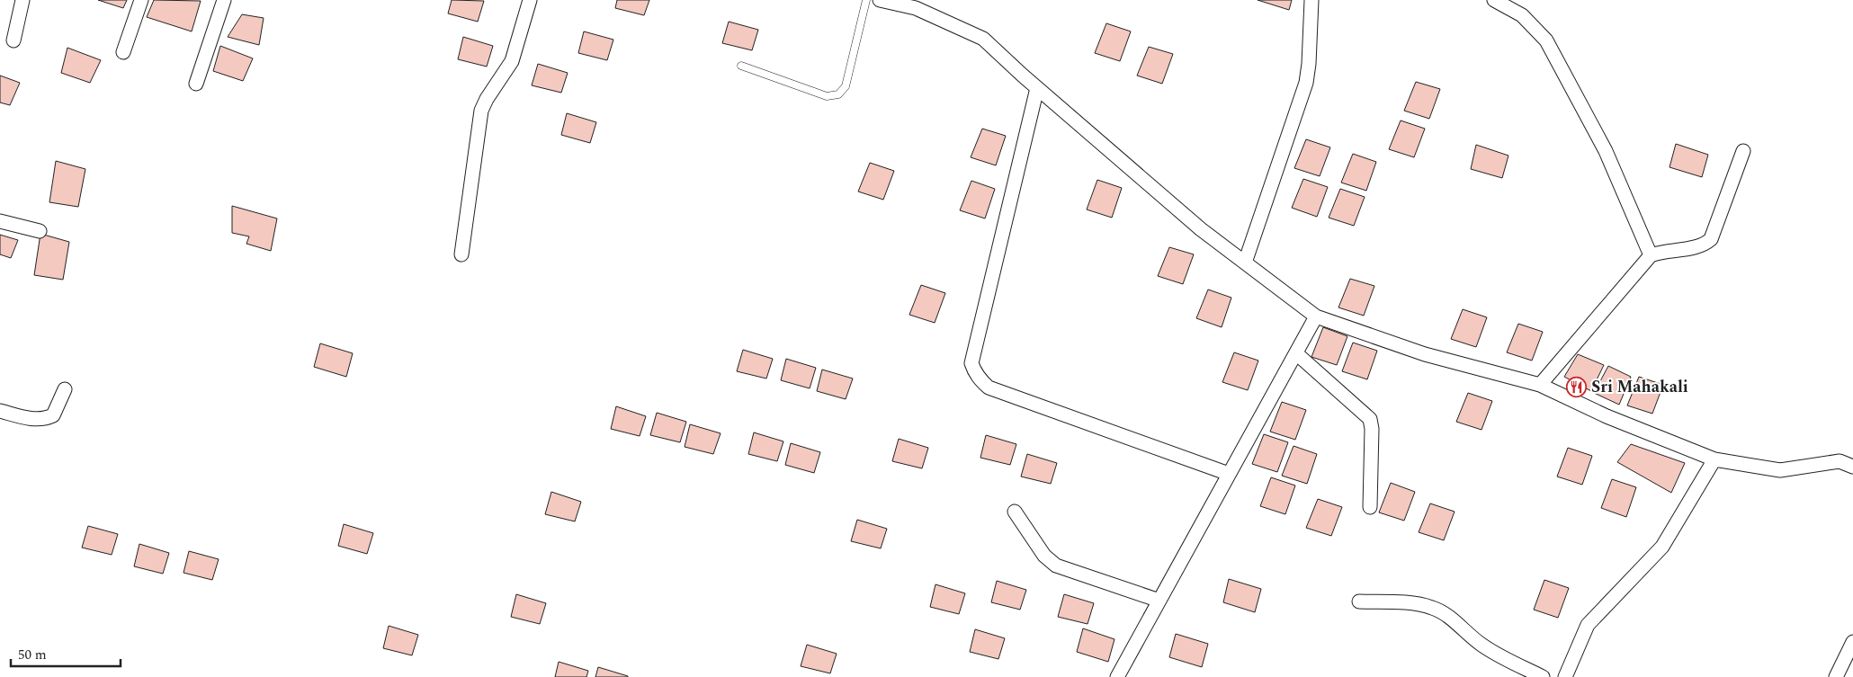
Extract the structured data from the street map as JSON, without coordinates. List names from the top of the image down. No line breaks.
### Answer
{"places":{"restaurant":["Sri Mahakali"]},"scale_bar":"50 m"}
